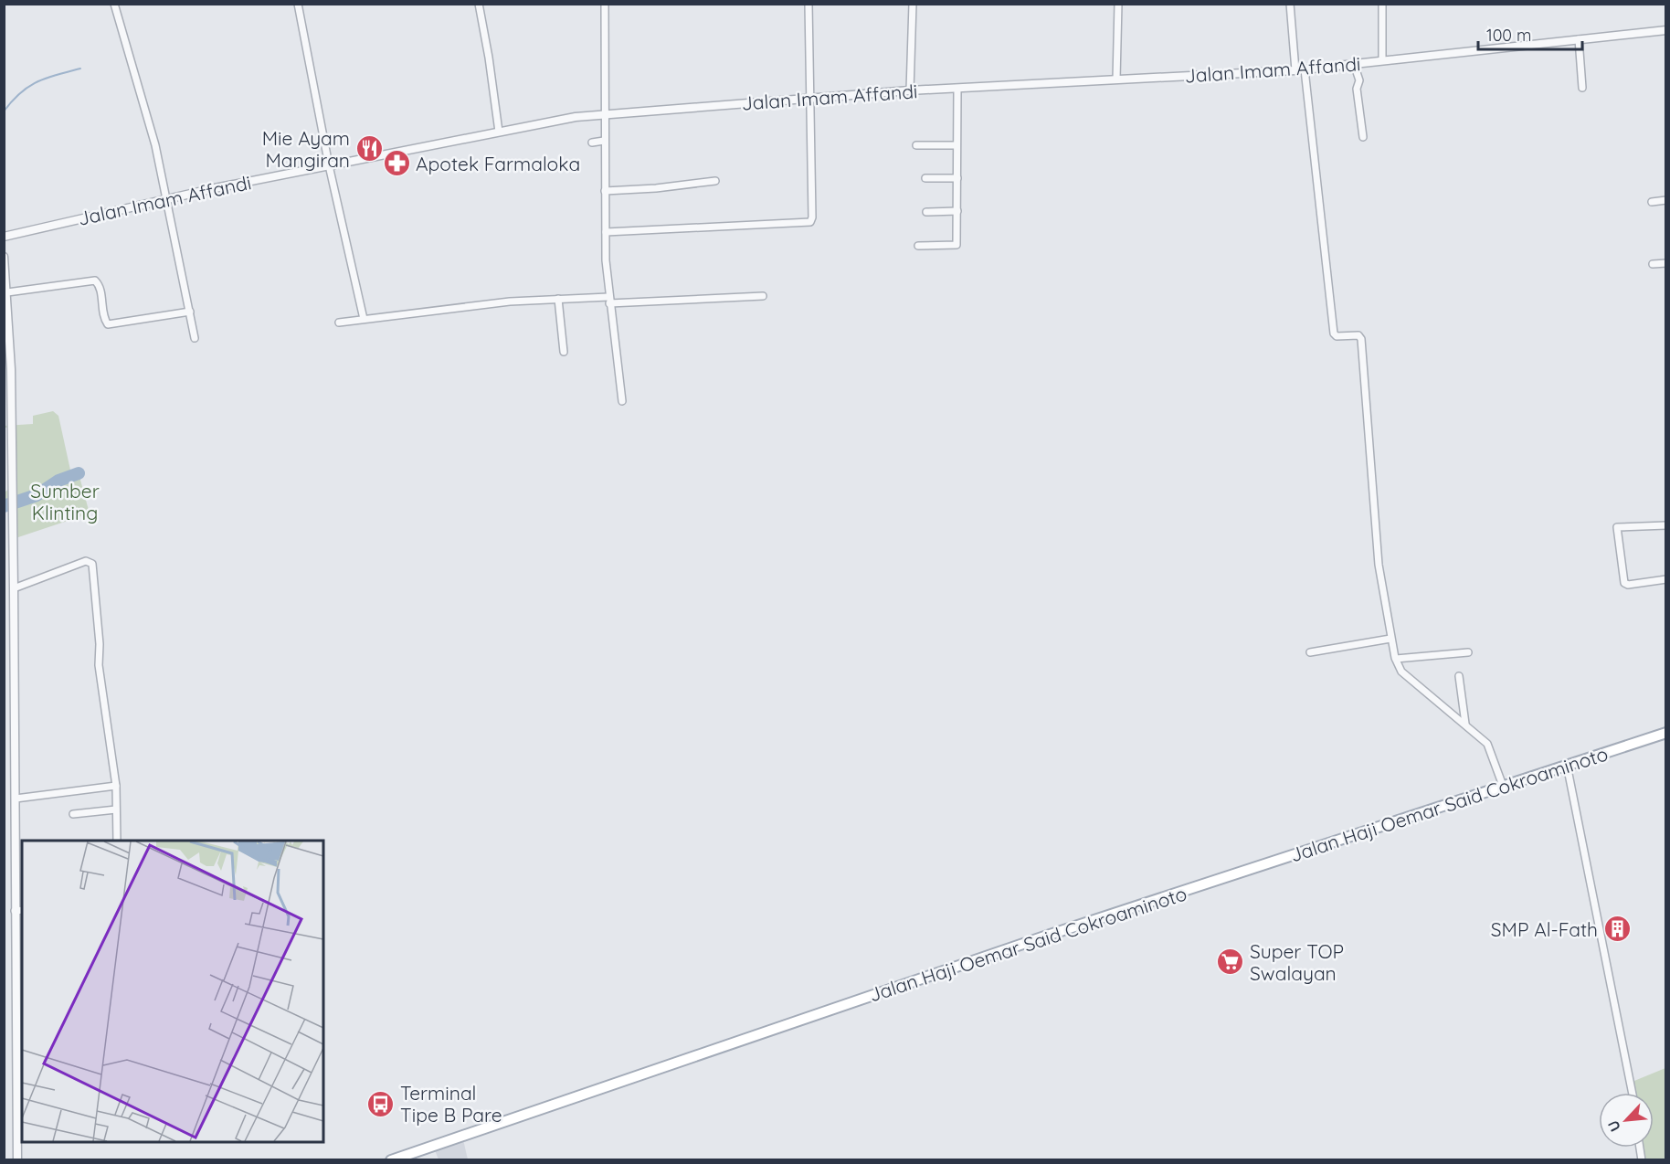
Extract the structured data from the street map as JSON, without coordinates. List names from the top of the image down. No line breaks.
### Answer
{"streets":{"main road":["Jalan Haji Oemar Said Cokroaminoto"],"street":["Jalan Imam Affandi"]},"parks":["Sumber Klinting"],"places":{"restaurant":["Mie Ayam Mangiran"],"pharmacy":["Apotek Farmaloka"],"building":["SMP Al-Fath"],"supermarket":["Super TOP Swalayan"],"bus stop":["Terminal Tipe B Pare"]},"scale_bar":"100 m","north":"bottom left"}
